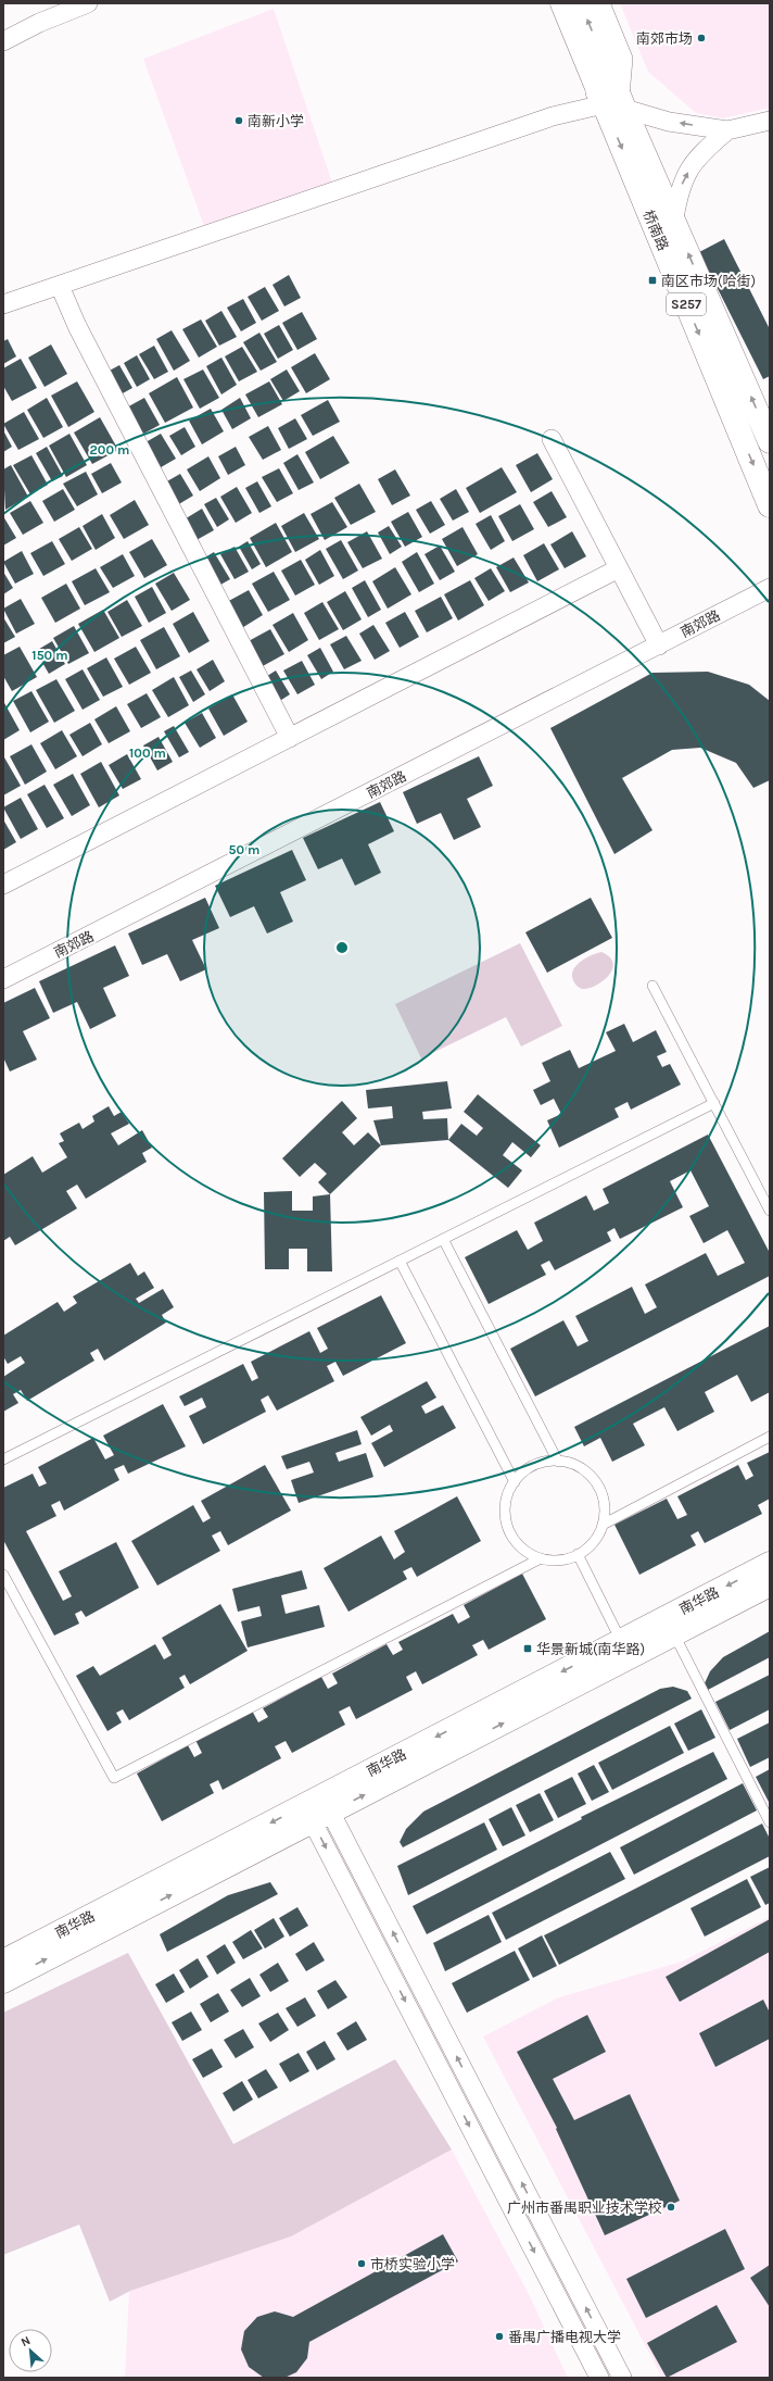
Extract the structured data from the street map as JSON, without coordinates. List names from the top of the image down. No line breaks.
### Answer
{"streets":{"street":["桥南路","S257","南郊路","南华路"]},"crossings":[["桥南路","S257"]],"places":{"other":["南郊市场","南新小学","广州市番禺职业技术学校","市桥实验小学","番禺广播电视大学"],"transit":["南区市场(哈街)","华景新城(南华路)"]},"north":"top left","rings":["200 m","150 m","100 m","50 m"]}
